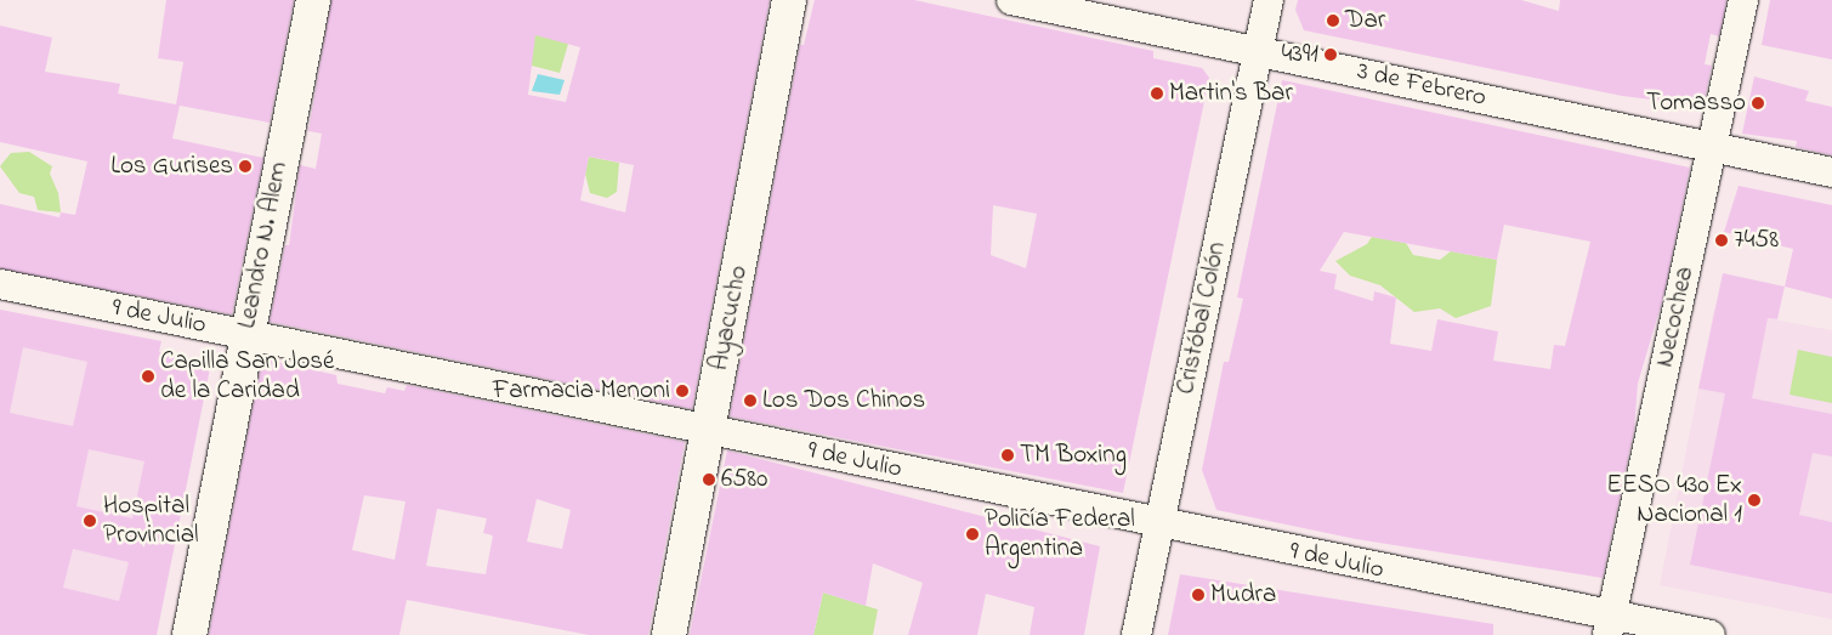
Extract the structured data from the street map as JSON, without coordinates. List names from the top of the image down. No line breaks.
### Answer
{"streets":{"main road":["Leandro N. Alem","Ayacucho"],"street":["3 de Febrero","9 de Julio","Necochea","Cristóbal Colón"]},"crossings":[["3 de Febrero","Necochea"],["3 de Febrero","Cristóbal Colón"],["Leandro N. Alem","9 de Julio"],["9 de Julio","Necochea"],["9 de Julio","Ayacucho"],["9 de Julio","Cristóbal Colón"]],"places":["Dar","4391","Martin's Bar","Tomasso","Los Gurises","7458","Capilla San José de la Caridad","Farmacia Menoni","Los Dos Chinos","TM Boxing","6580","EESO 430 Ex Nacional 1","Hospital Provincial","Policía Federal Argentina","Mudra"]}
